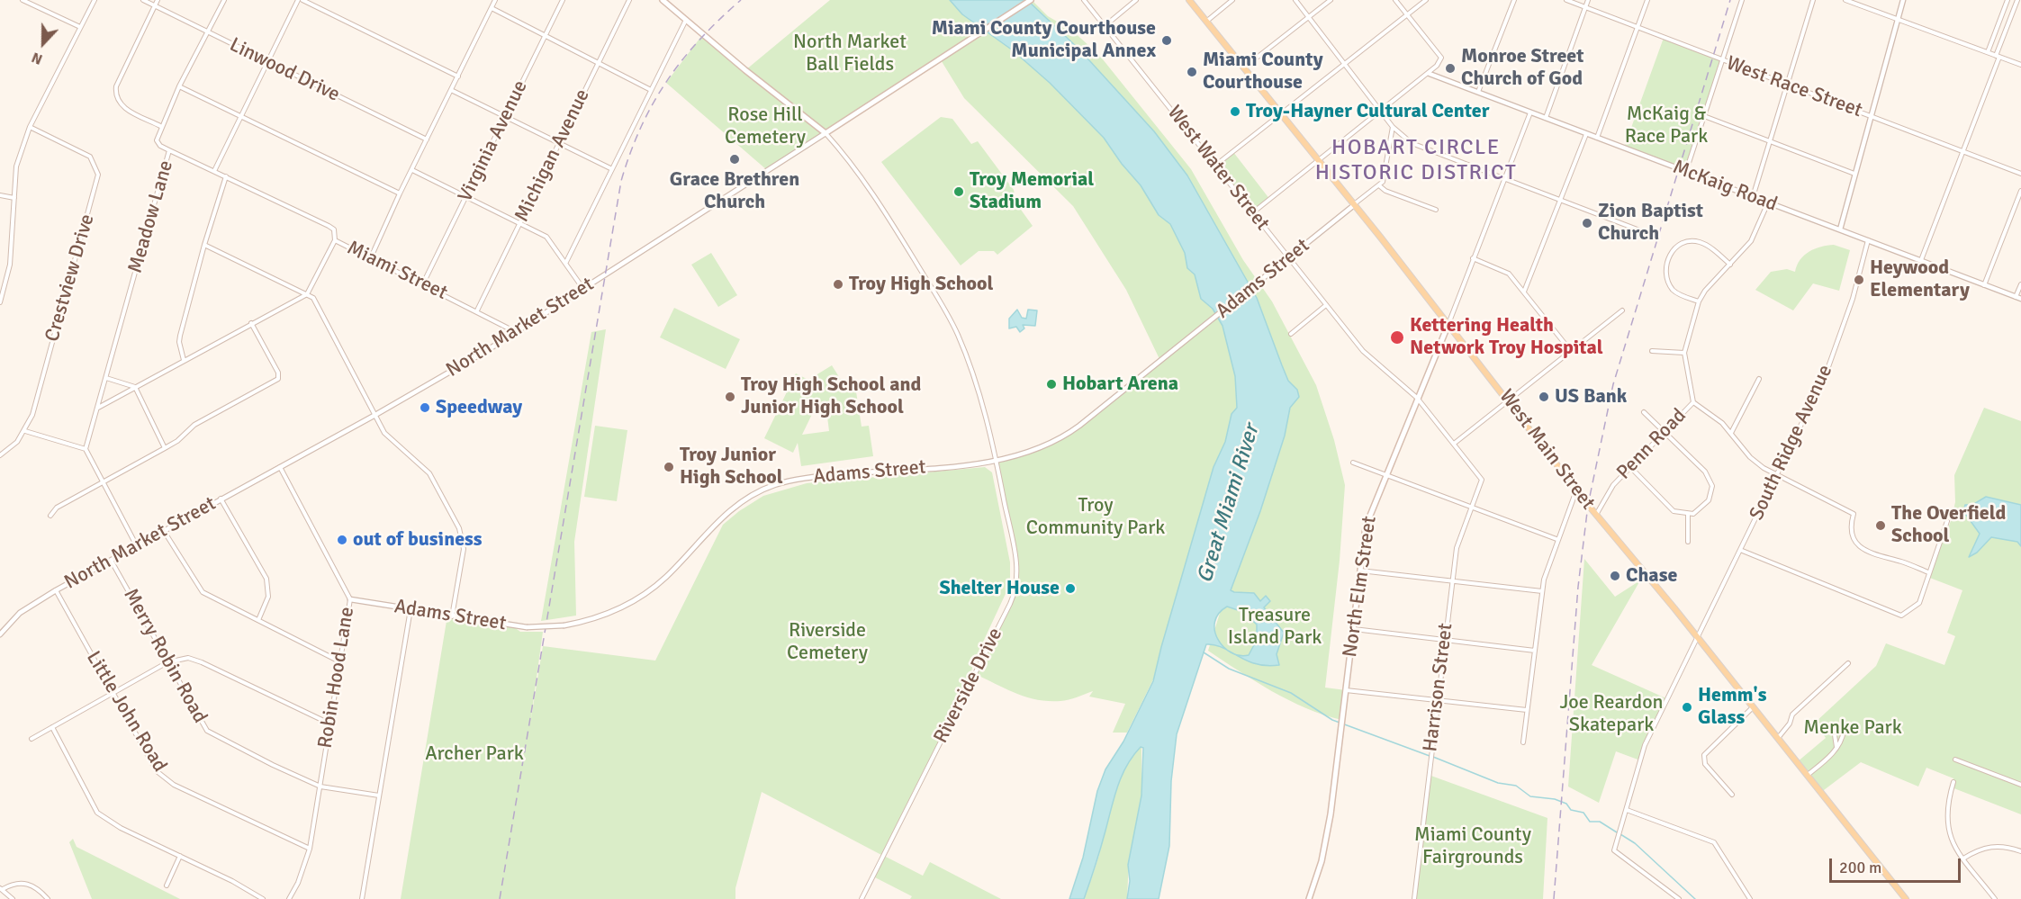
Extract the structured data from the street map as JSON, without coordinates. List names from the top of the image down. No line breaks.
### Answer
{"streets":{"main road":["North Market Street","West Main Street","North Elm Street"],"street":["Linwood Drive","West Race Street","Virginia Avenue","Michigan Avenue","West Water Street","McKaig Road","Meadow Lane","Miami Street","Crestview Drive","Adams Street","South Ridge Avenue","Penn Road","Merry Robin Road","Robin Hood Lane","Riverside Drive","Harrison Street","Little John Road"]},"crossings":[["Virginia Avenue","Miami Street"],["Michigan Avenue","Miami Street"],["West Water Street","Adams Street"],["West Water Street","North Elm Street"],["West Water Street","Harrison Street"],["McKaig Road","South Ridge Avenue"],["McKaig Road","Penn Road"],["Meadow Lane","Miami Street"],["Miami Street","North Market Street"],["Adams Street","West Main Street"],["Adams Street","Robin Hood Lane"],["Adams Street","Riverside Drive"],["North Market Street","Merry Robin Road"],["North Market Street","Robin Hood Lane"],["North Market Street","Riverside Drive"],["North Market Street","Little John Road"],["South Ridge Avenue","West Main Street"],["Penn Road","West Main Street"],["West Main Street","North Elm Street"],["Merry Robin Road","Robin Hood Lane"],["Robin Hood Lane","Little John Road"]],"districts":["HOBART CIRCLE HISTORIC DISTRICT"],"water":["Great Miami River"],"parks":["North Market Ball Fields","McKaig & Race Park","Rose Hill Cemetery","Troy Community Park","Treasure Island Park","Riverside Cemetery","Joe Reardon Skatepark","Menke Park","Archer Park","Miami County Fairgrounds"],"places":["Miami County Courthouse Municipal Annex","Monroe Street Church of God","Miami County Courthouse","Troy-Hayner Cultural Center","Grace Brethren Church","Troy Memorial Stadium","Zion Baptist Church","Heywood Elementary","Troy High School","Kettering Health Network Troy Hospital","Hobart Arena","Troy High School and Junior High School","US Bank","Speedway","Troy Junior High School","The Overfield School","out of business","Chase","Shelter House","Hemm's Glass"],"scale_bar":"200 m","north":"bottom"}
